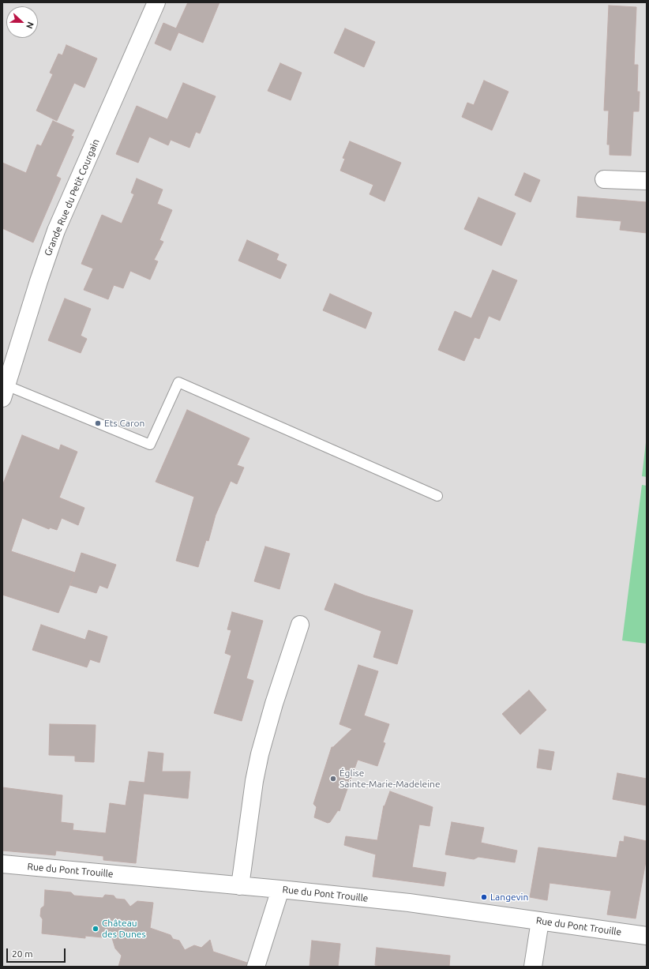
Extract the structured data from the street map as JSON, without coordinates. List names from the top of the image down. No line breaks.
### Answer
{"streets":{"street":["Grande Rue du Petit Courgain","Rue du Pont Trouille"]},"places":["Ets Caron","Église Sainte-Marie-Madeleine","Langevin","Château des Dunes"],"scale_bar":"20 m","north":"right"}
